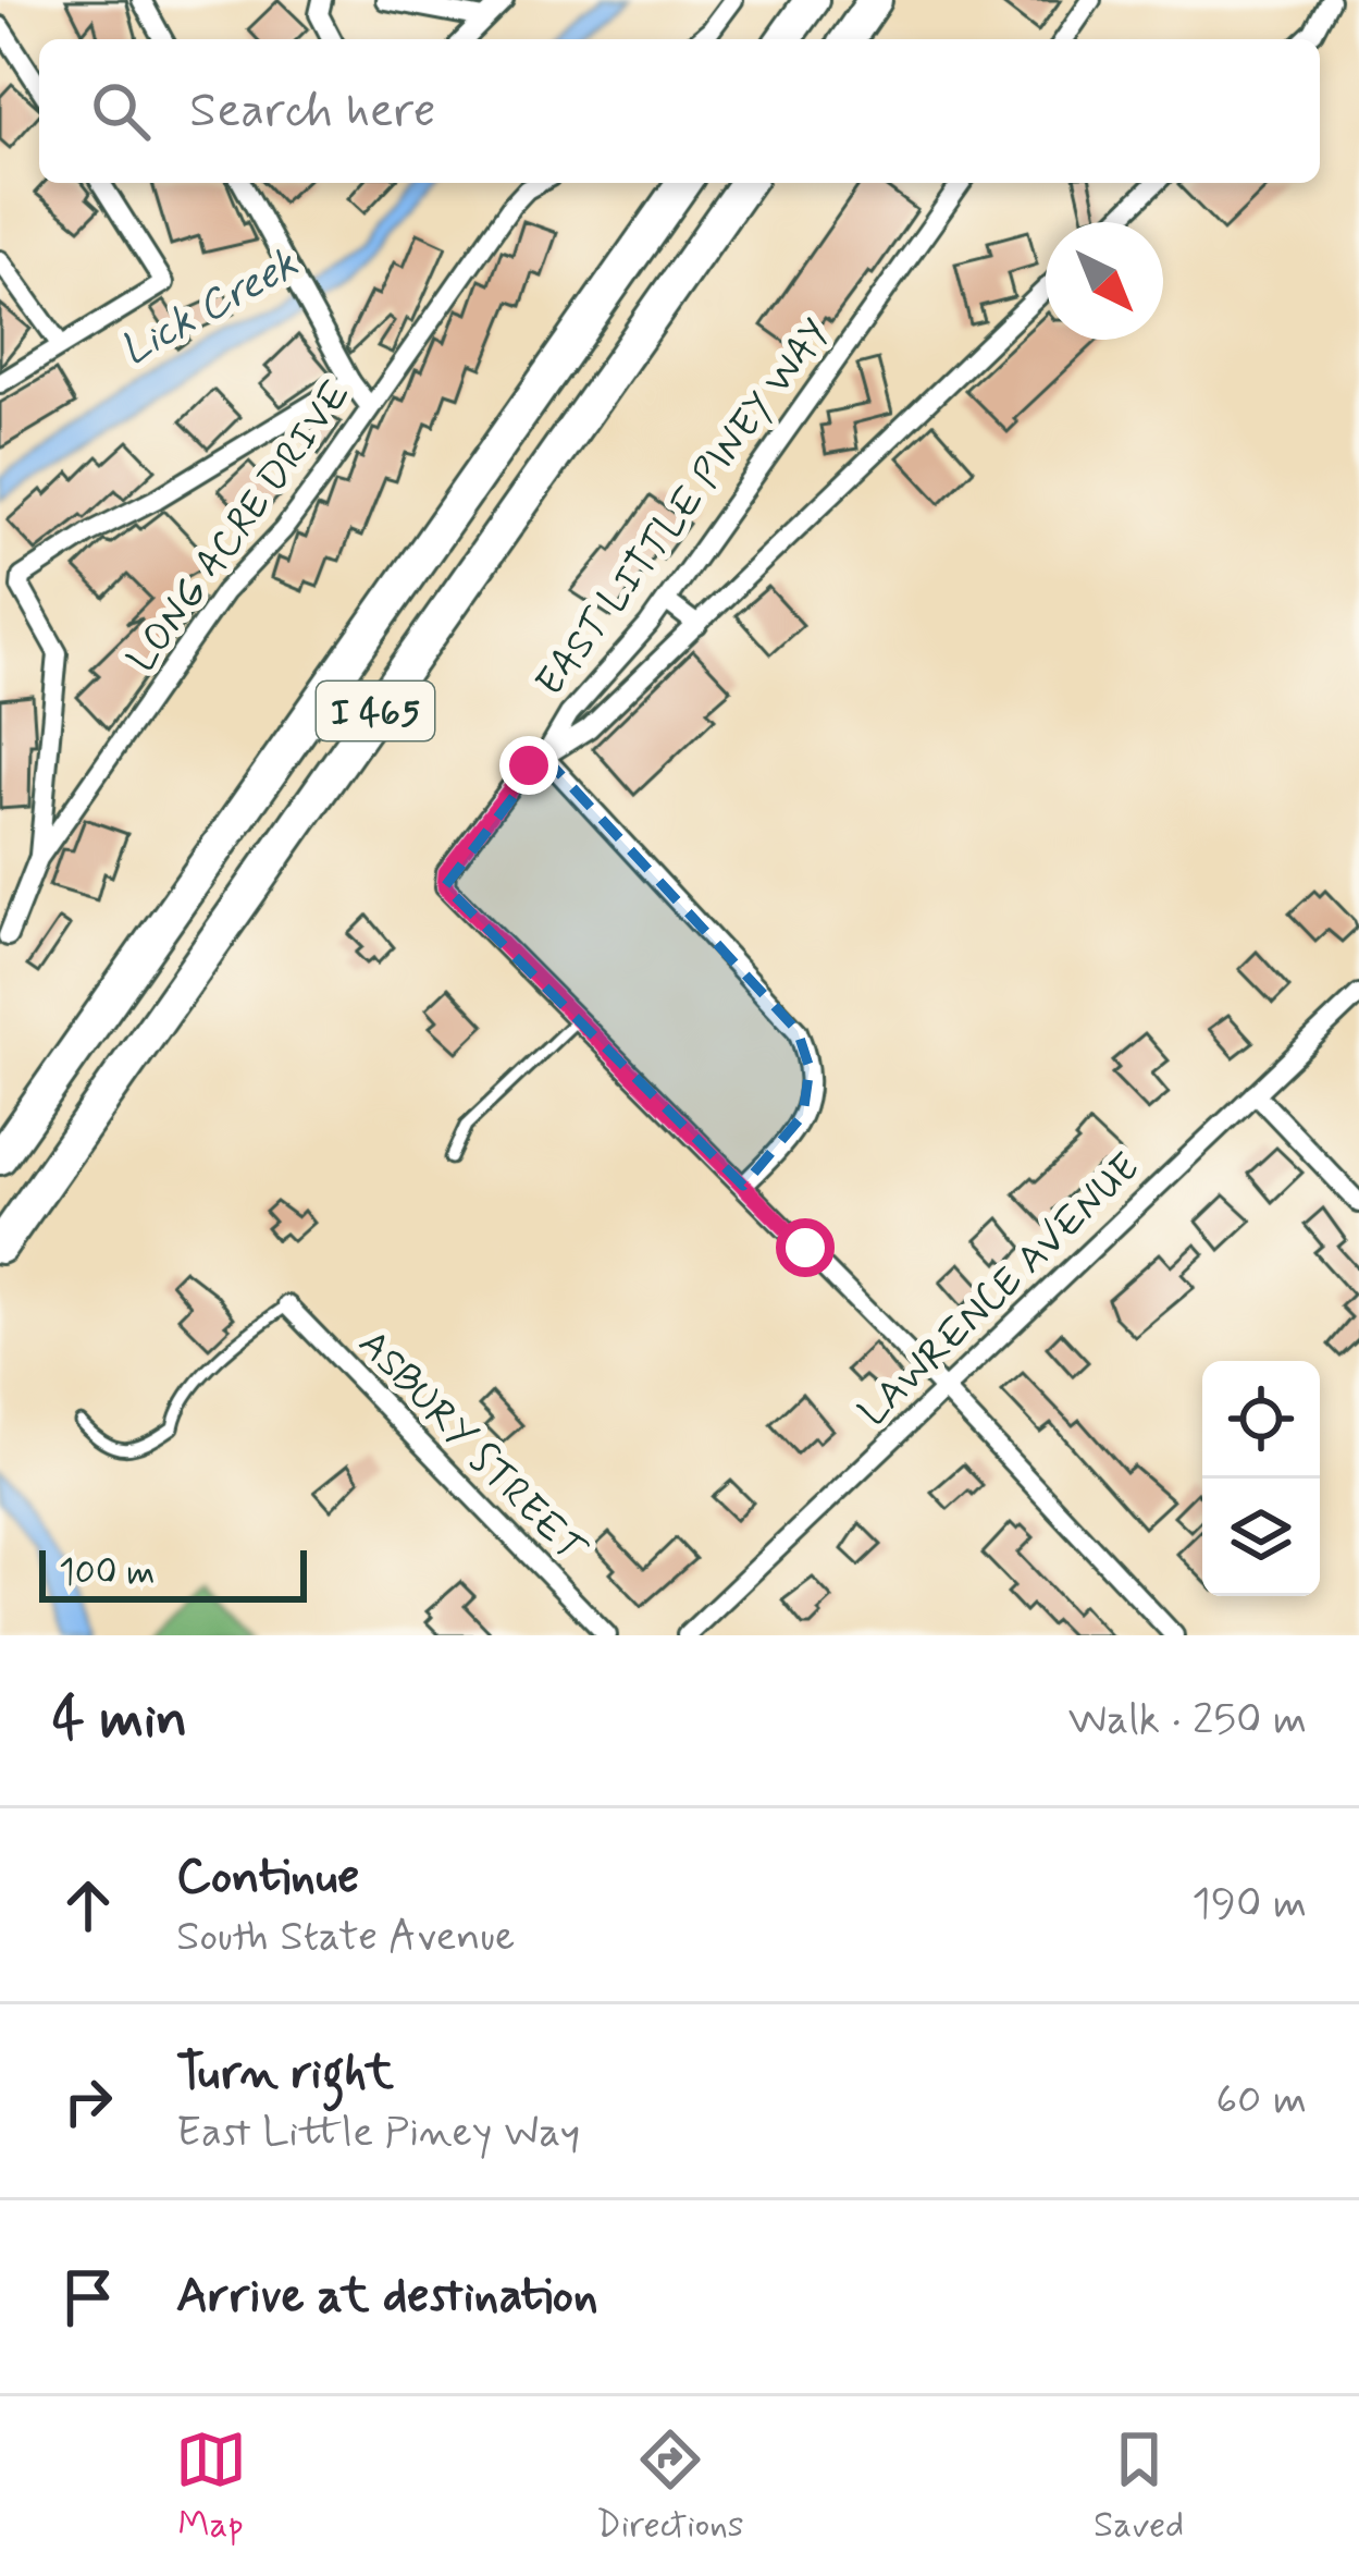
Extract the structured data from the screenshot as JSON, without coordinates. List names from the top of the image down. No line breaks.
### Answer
{"streets":{"highway":["I 465"],"street":["EAST LITTLE PINEY WAY","LONG ACRE DRIVE","LAWRENCE AVENUE","ASBURY STREET"]},"water":["Lick Creek"],"scale_bar":"100 m","north":"bottom right","page":{"search":"Search here","scale":"100 m","heading":["4 min","Walk · 250 m"],"list":[["Continue","South State Avenue","190 m"],["Turn right","East Little Piney Way","60 m"],"Arrive at destination"],"nav":["Map","Directions","Saved"]}}
